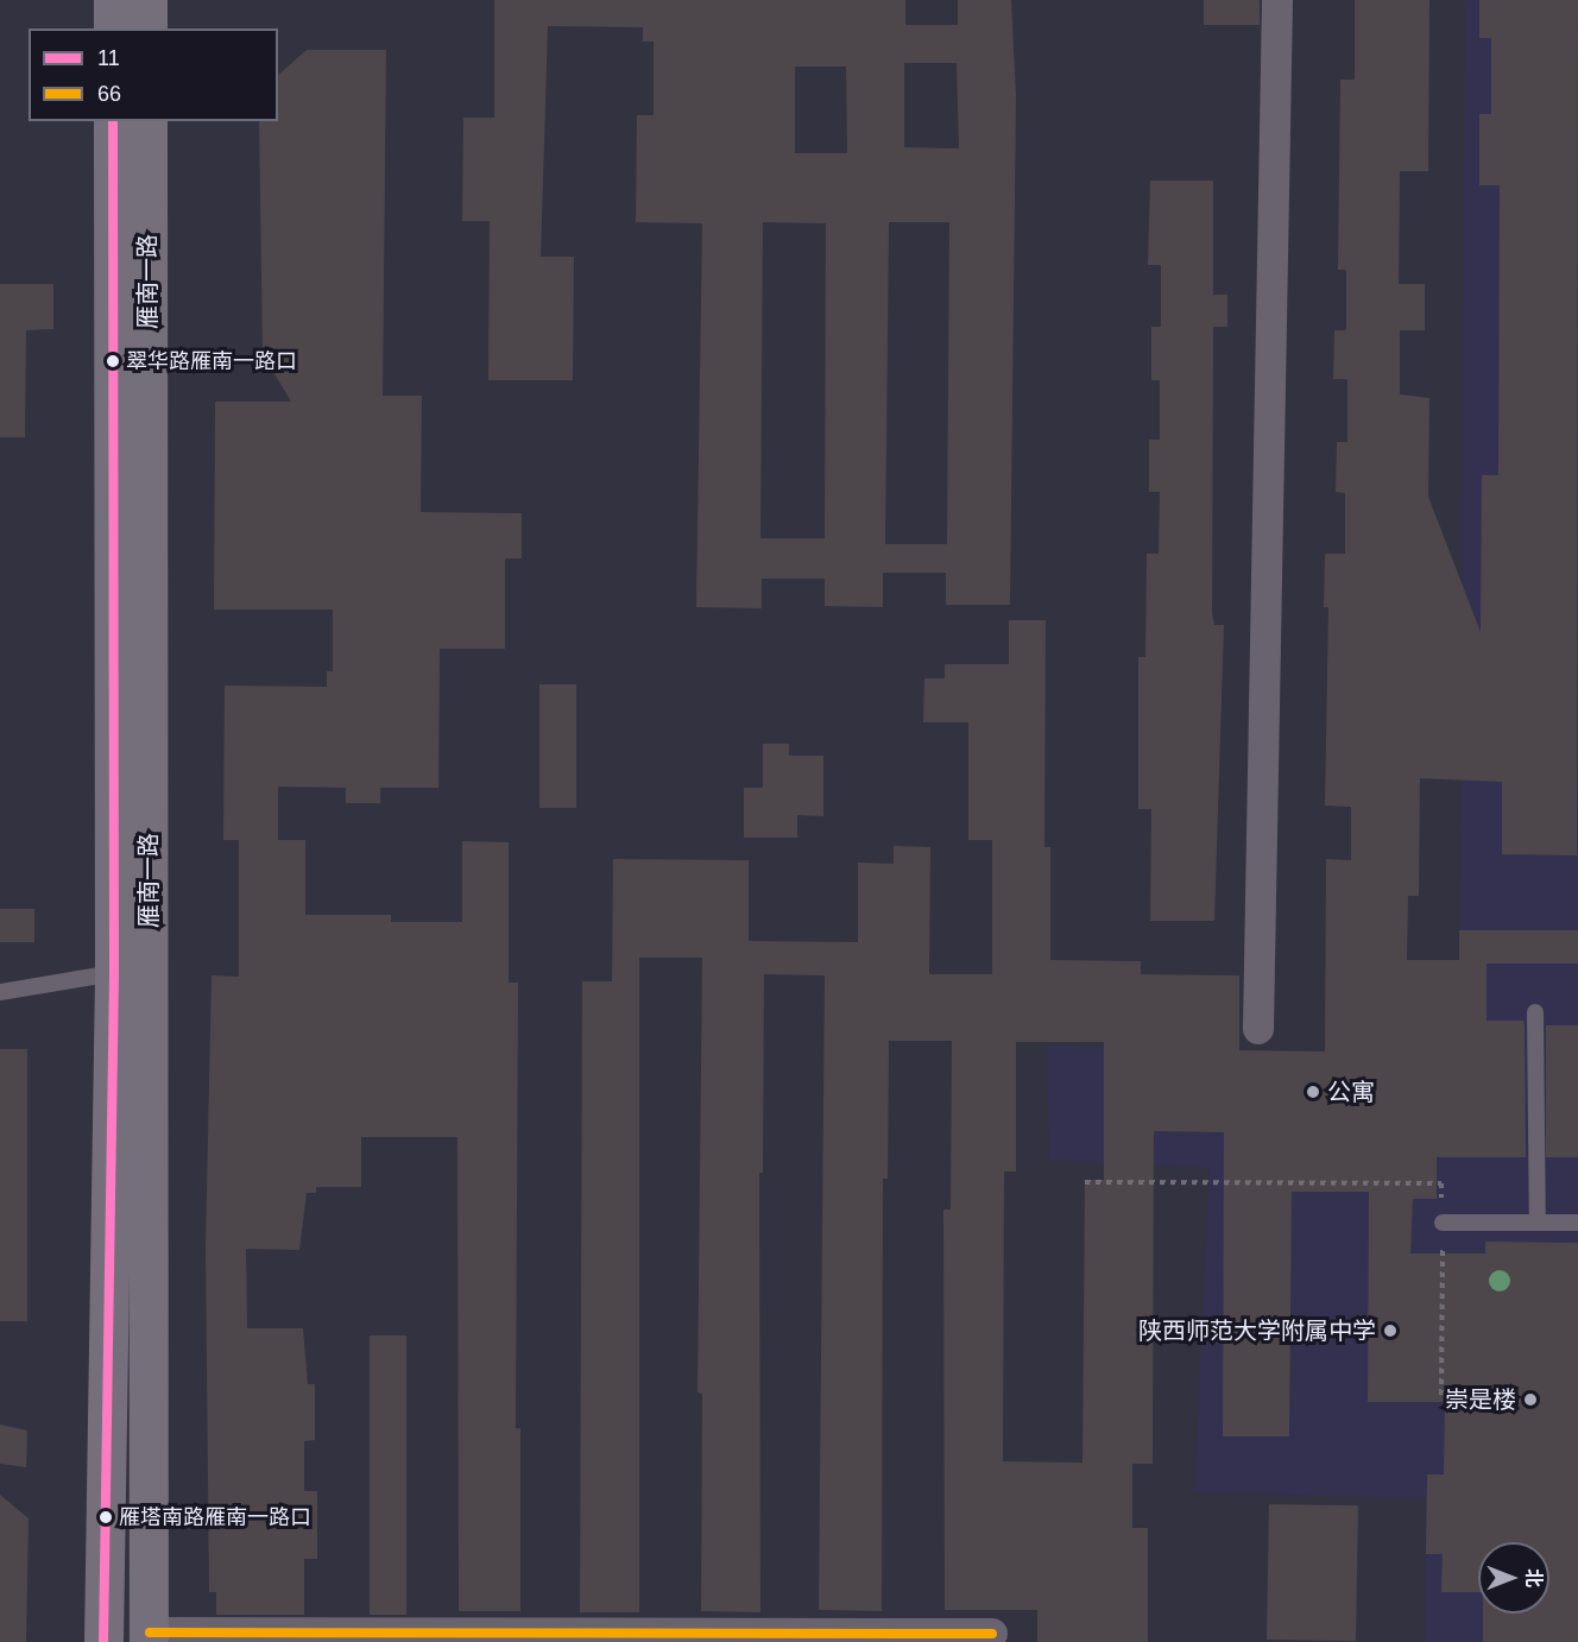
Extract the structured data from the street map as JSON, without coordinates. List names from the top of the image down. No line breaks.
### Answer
{"streets":{"main road":["雁南一路"]},"places":["翠华路雁南一路口","公寓","陕西师范大学附属中学","崇是楼","雁塔南路雁南一路口"],"lines":["transit line 11","transit line 66"],"legend":["11","66"],"north":"right"}
